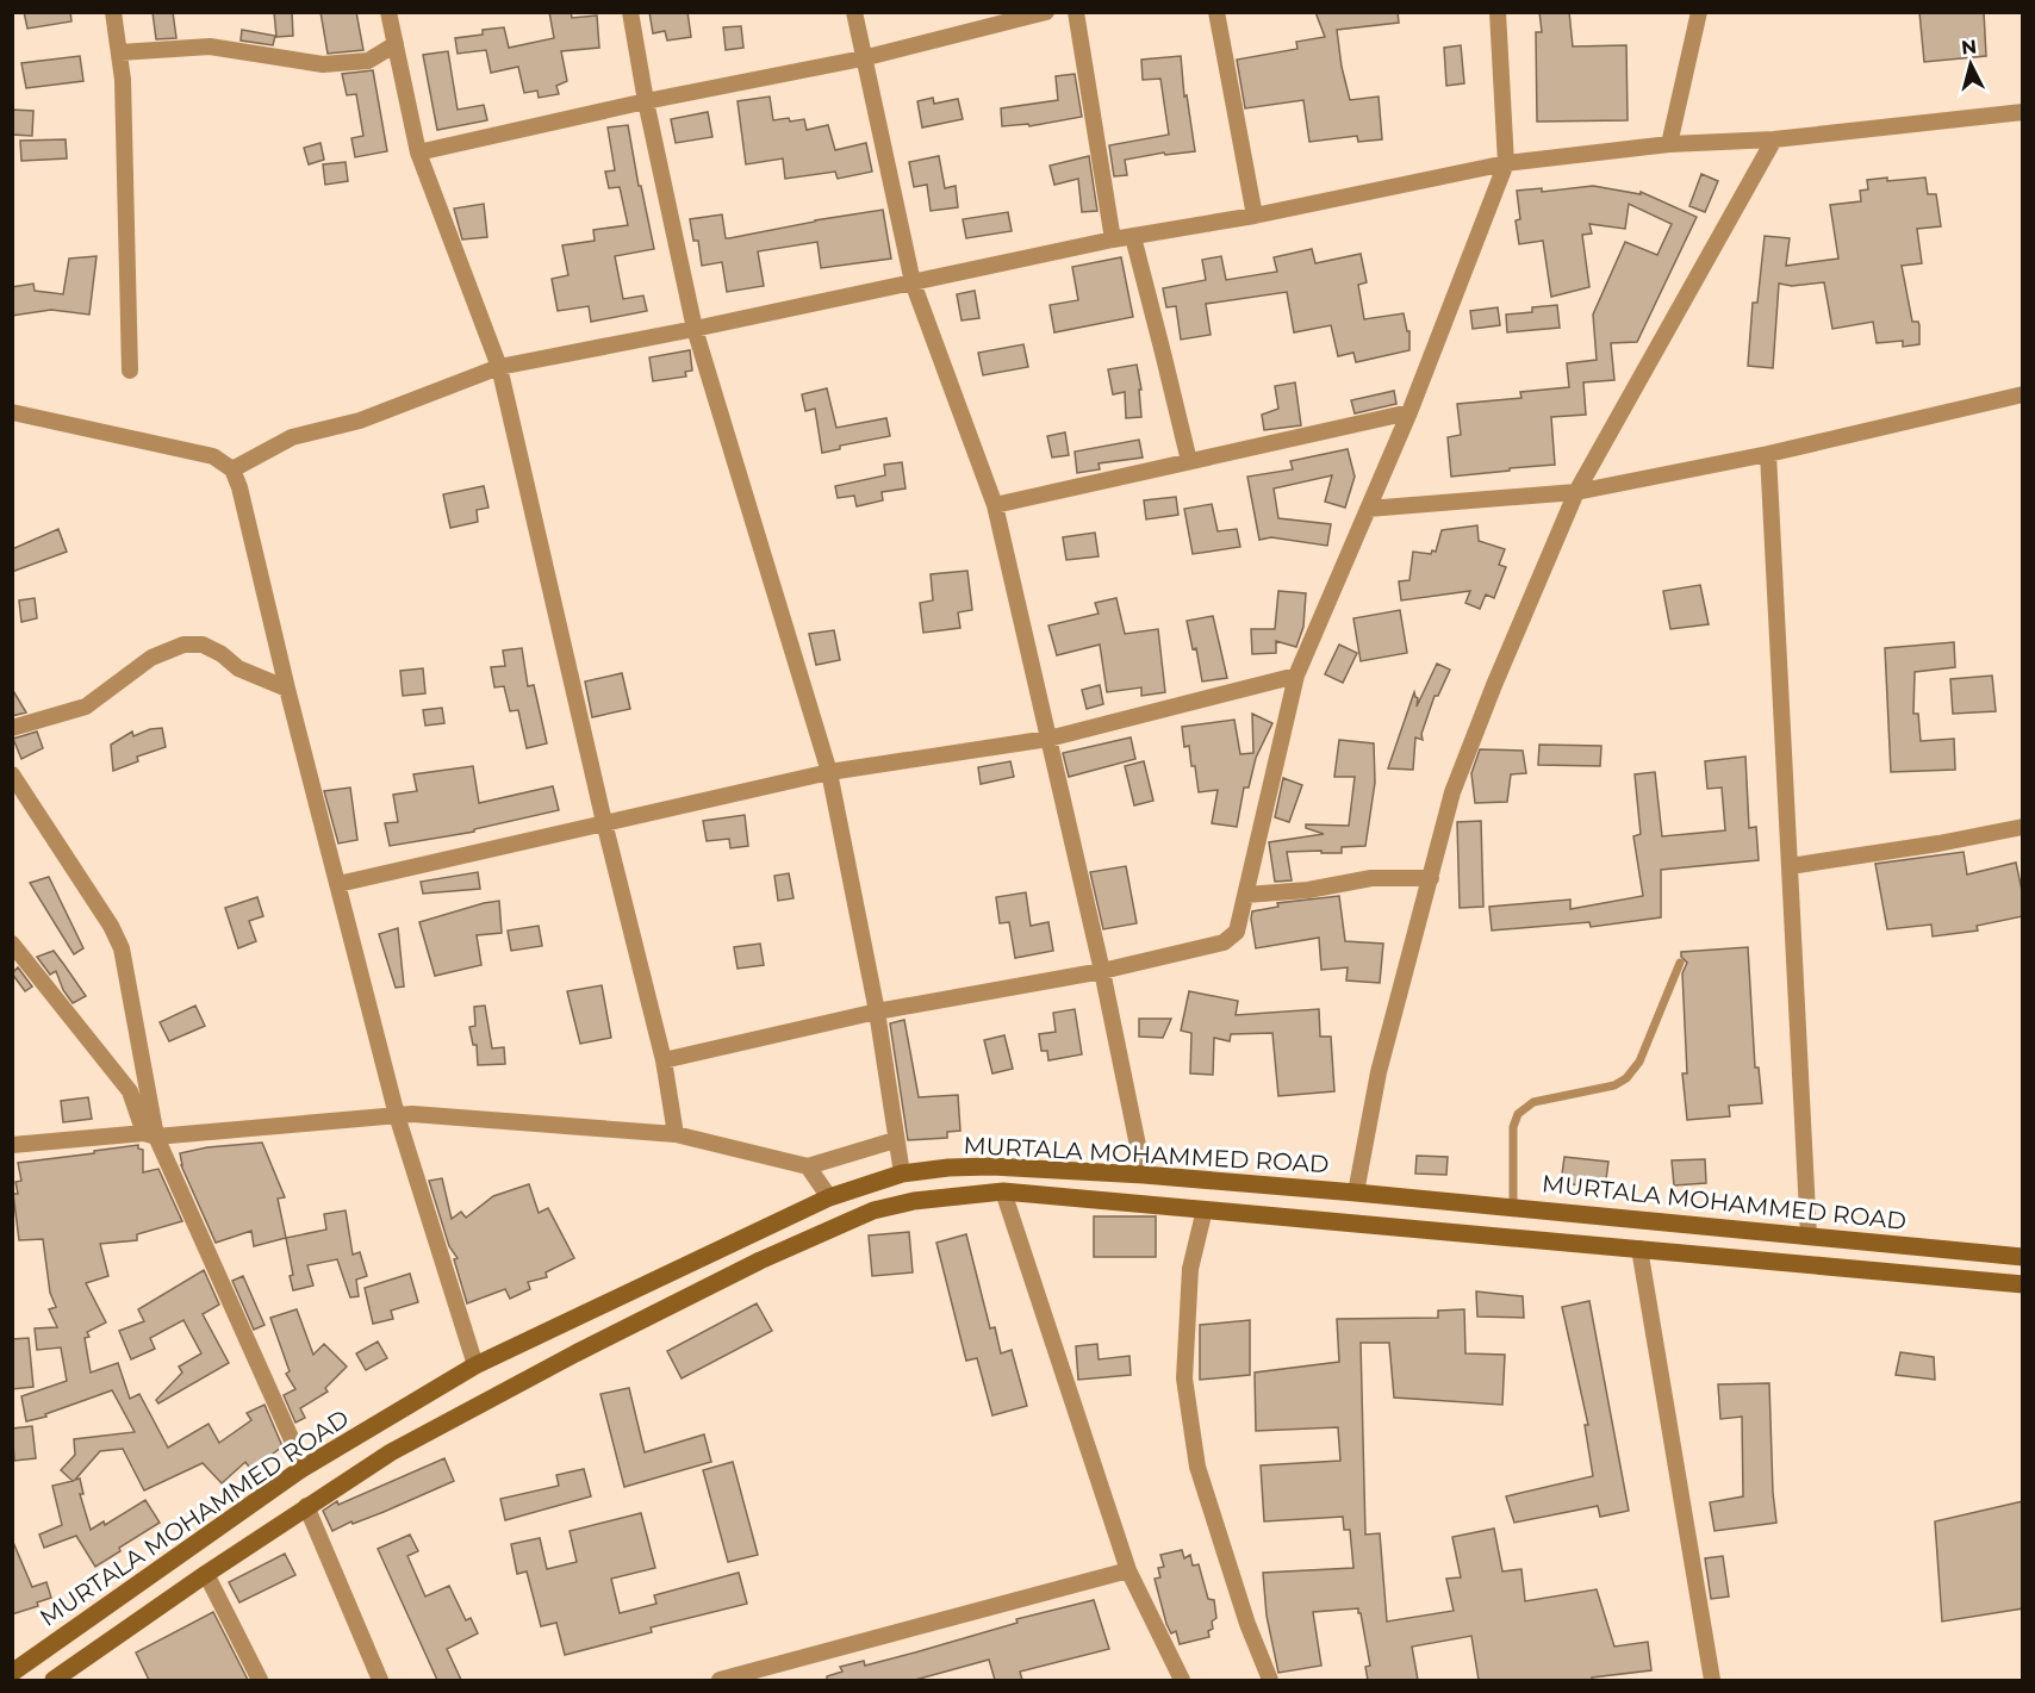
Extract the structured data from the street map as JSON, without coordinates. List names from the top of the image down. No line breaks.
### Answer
{"streets":{"main road":["MURTALA MOHAMMED ROAD"]},"north":"top"}
